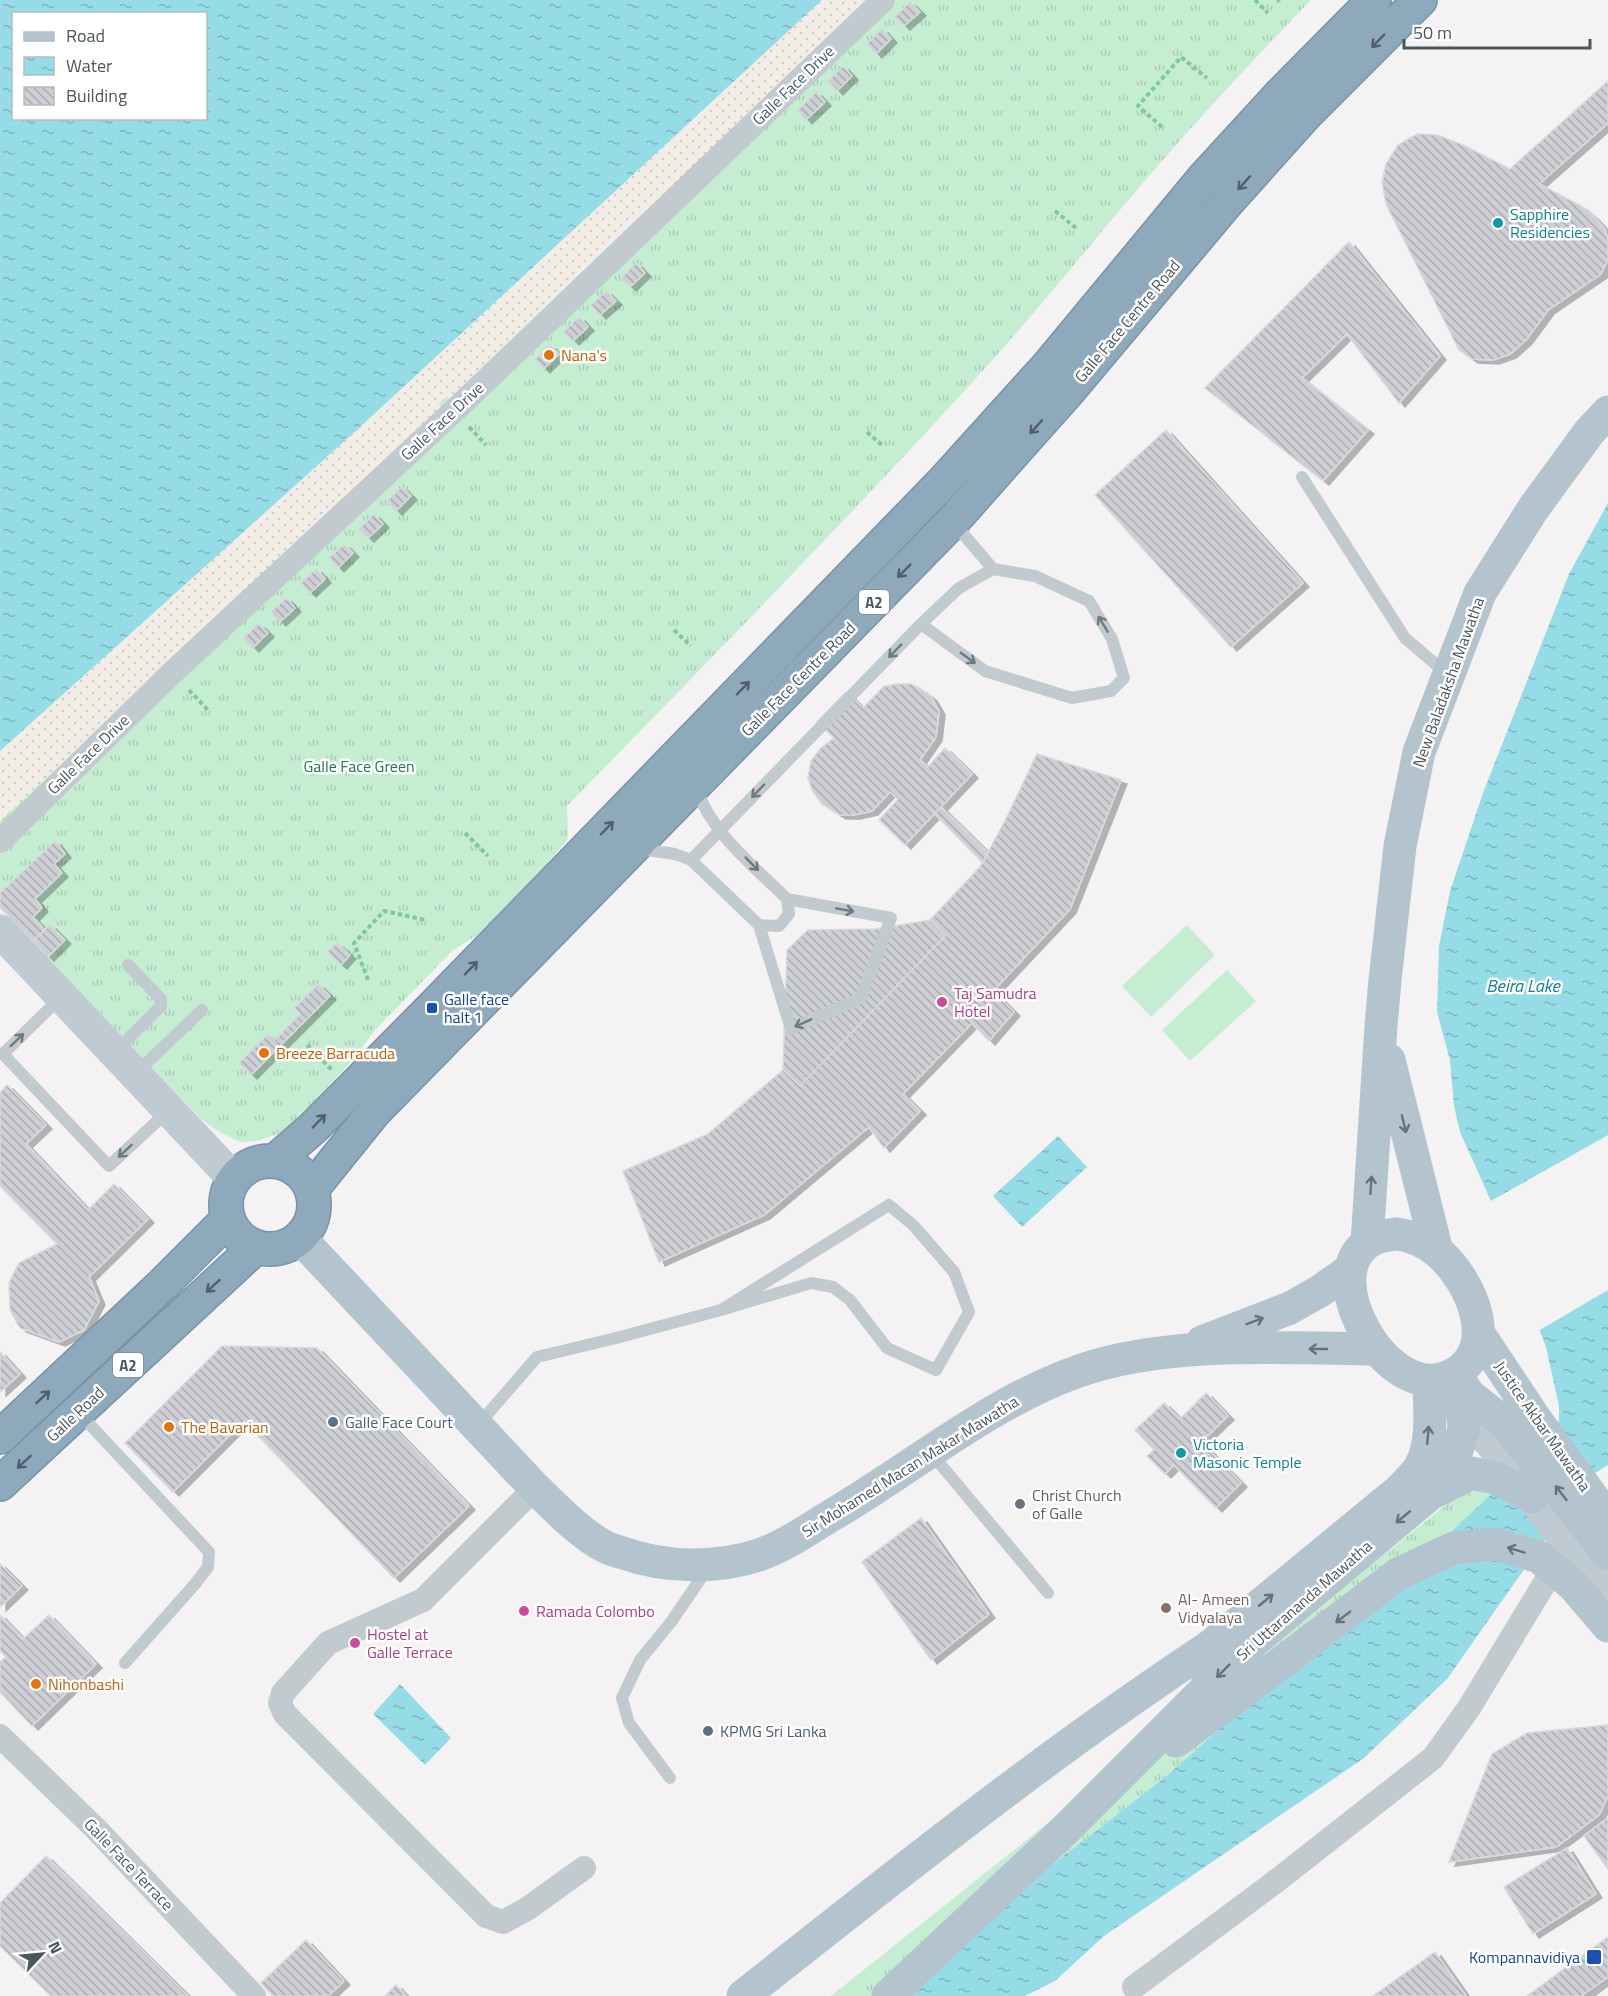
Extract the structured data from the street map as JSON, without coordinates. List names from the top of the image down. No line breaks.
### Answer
{"streets":{"highway":["Galle Face Centre Road","A2","Galle Road"],"main road":["New Baladaksha Mawatha","Justice Akbar Mawatha","Sir Mohamed Macan Makar Mawatha","Sri Uttarananda Mawatha"],"street":["Galle Face Drive","Galle Face Terrace"]},"crossings":[["Galle Face Centre Road","A2"],["Galle Face Centre Road","Galle Road"],["Galle Face Centre Road","Sir Mohamed Macan Makar Mawatha"],["A2","Galle Road"],["A2","Sir Mohamed Macan Makar Mawatha"],["New Baladaksha Mawatha","Justice Akbar Mawatha"],["New Baladaksha Mawatha","Sir Mohamed Macan Makar Mawatha"],["New Baladaksha Mawatha","Sri Uttarananda Mawatha"],["Galle Road","Sir Mohamed Macan Makar Mawatha"],["Justice Akbar Mawatha","Sir Mohamed Macan Makar Mawatha"],["Justice Akbar Mawatha","Sri Uttarananda Mawatha"],["Sir Mohamed Macan Makar Mawatha","Sri Uttarananda Mawatha"]],"water":["Beira Lake"],"parks":["Galle Face Green"],"places":{"other":["Sapphire Residencies","Nana's","Taj Samudra Hotel","Breeze Barracuda","Galle Face Court","The Bavarian","Victoria Masonic Temple","Christ Church of Galle","Al- Ameen Vidyalaya","Ramada Colombo","Hostel at Galle Terrace","Nihonbashi","KPMG Sri Lanka"],"transit":["Galle face halt 1","Kompannavidiya"]},"legend":["Road","Water","Building"],"scale_bar":"50 m","north":"top right"}
